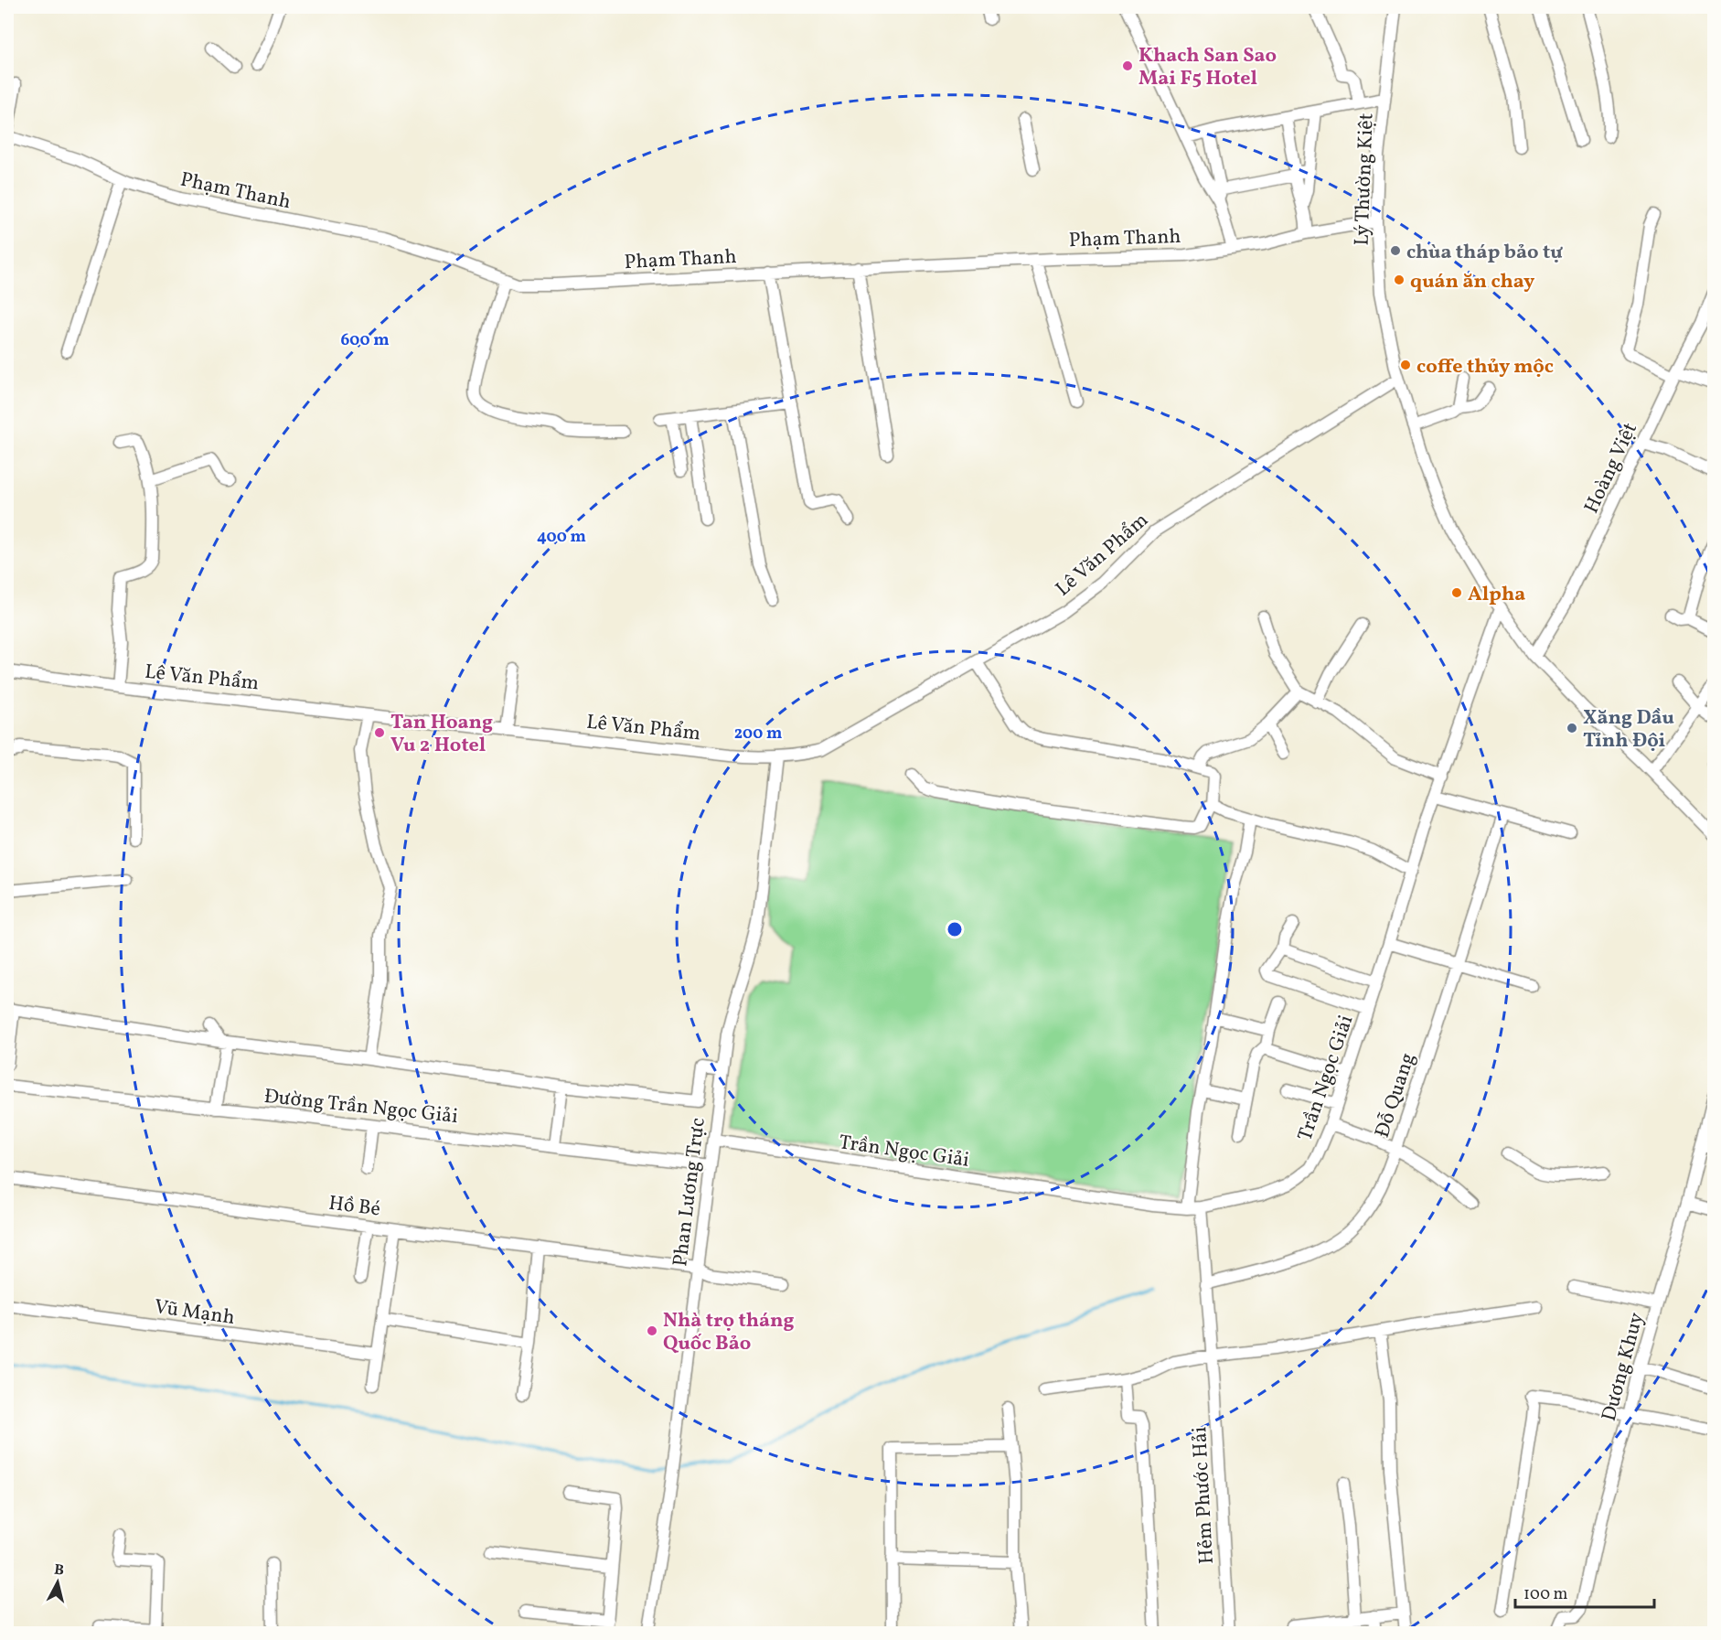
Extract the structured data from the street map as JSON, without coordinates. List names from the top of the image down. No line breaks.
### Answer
{"streets":{"street":["Lý Thường Kiệt","Phạm Thanh","Hoàng Việt","Lê Văn Phẩm","Trần Ngọc Giải","Đỗ Quang","Đường Trần Ngọc Giải","Phan Lương Trực","Hồ Bé","Vũ Mạnh","Dương Khuy","Hẻm Phước Hải"]},"crossings":[["Lý Thường Kiệt","Phạm Thanh"],["Lý Thường Kiệt","Hoàng Việt"],["Lý Thường Kiệt","Lê Văn Phẩm"],["Lý Thường Kiệt","Trần Ngọc Giải"],["Lê Văn Phẩm","Phan Lương Trực"],["Trần Ngọc Giải","Phan Lương Trực"],["Trần Ngọc Giải","Hẻm Phước Hải"],["Đỗ Quang","Hẻm Phước Hải"],["Đường Trần Ngọc Giải","Phan Lương Trực"],["Phan Lương Trực","Hồ Bé"]],"places":["Khach San Sao Mai F5 Hotel","chùa tháp bảo tự","quán ăn chay","coffe thủy mộc","Alpha","Xăng Dầu Tỉnh Đội","Tan Hoang Vu 2 Hotel","Nhà trọ tháng Quốc Bảo"],"scale_bar":"100 m","north":"top","rings":["600 m","400 m","200 m"]}
